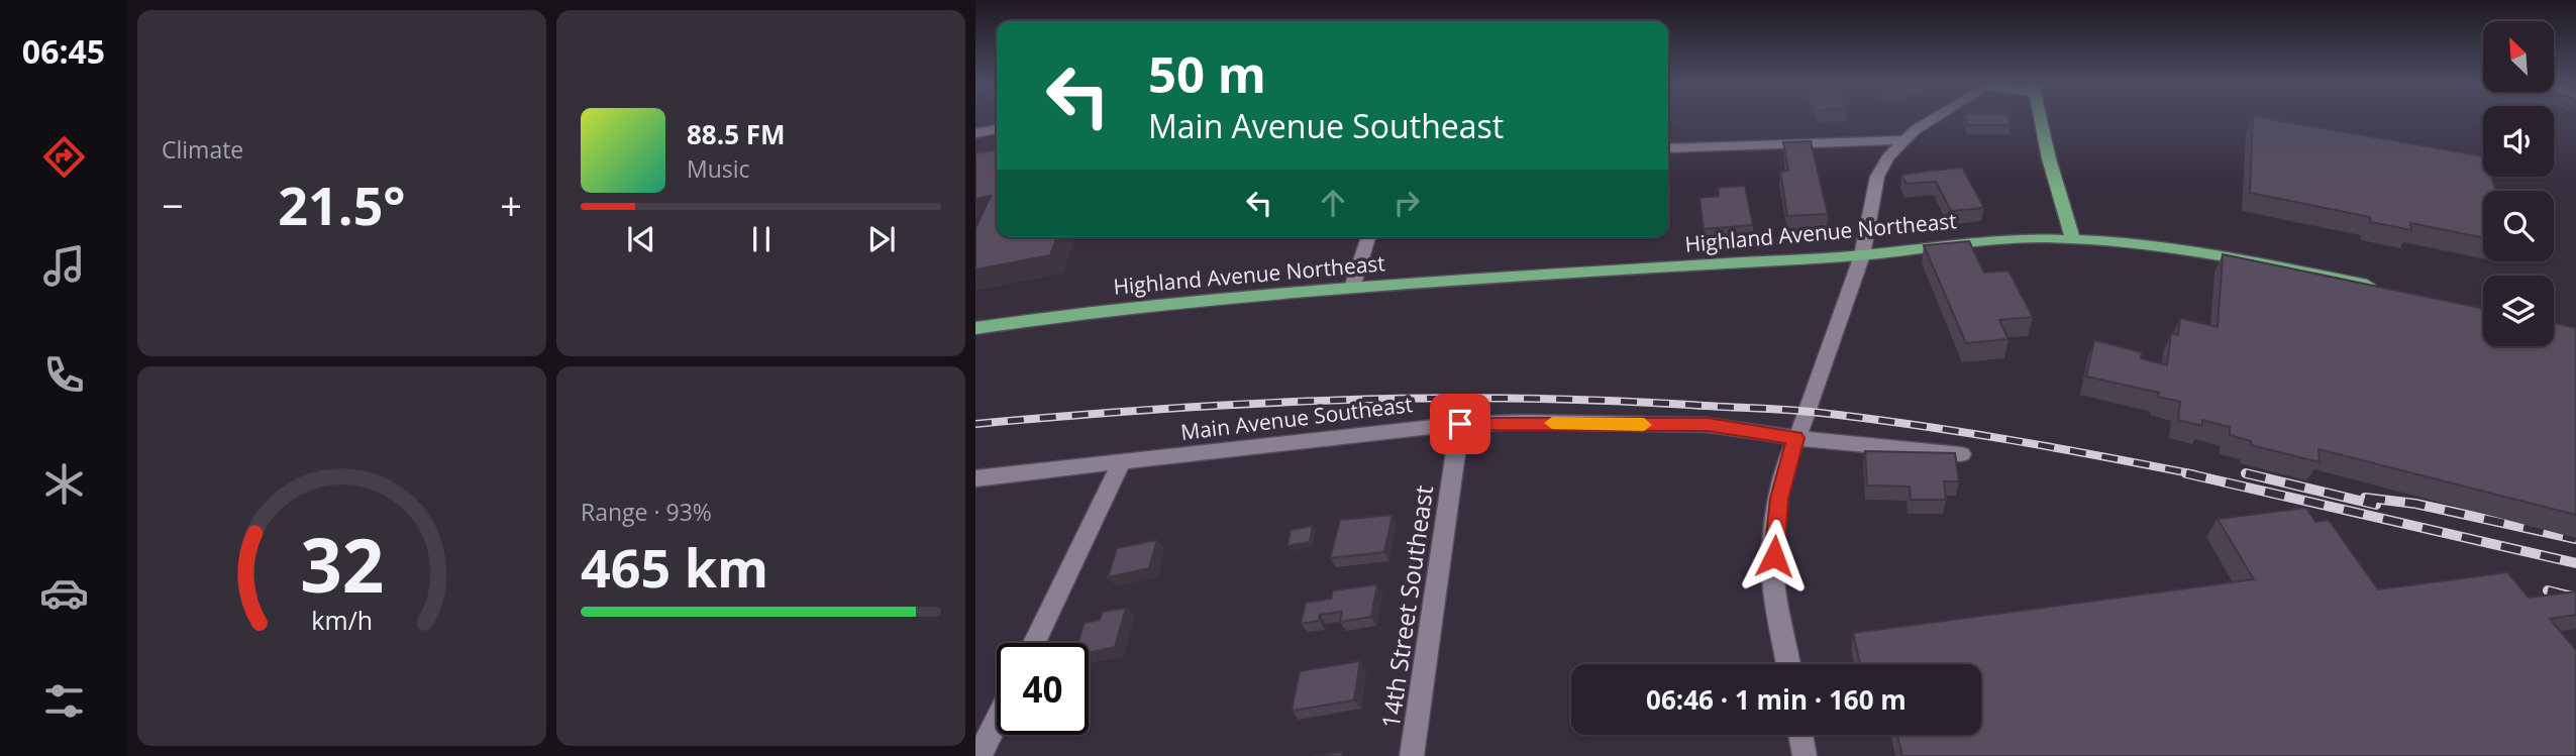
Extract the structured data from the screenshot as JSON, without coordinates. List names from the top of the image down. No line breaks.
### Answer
{"streets":{"main road":["Highland Avenue Northeast"],"street":["Main Avenue Southeast","14th Street Southeast"]},"crossings":[["Main Avenue Southeast","14th Street Southeast"]],"north":"top left","page":{"tabs":"06:45","tile":["Climate",["Range · 93%","465 km"]],"turn":["50 m","Main Avenue Southeast"],"song":["88.5 FM","Music"],"heat":["−","21.5°","+"],"limit":"40","trip":"06:46 · 1 min · 160 m","gauge":["32","km/h"]}}
